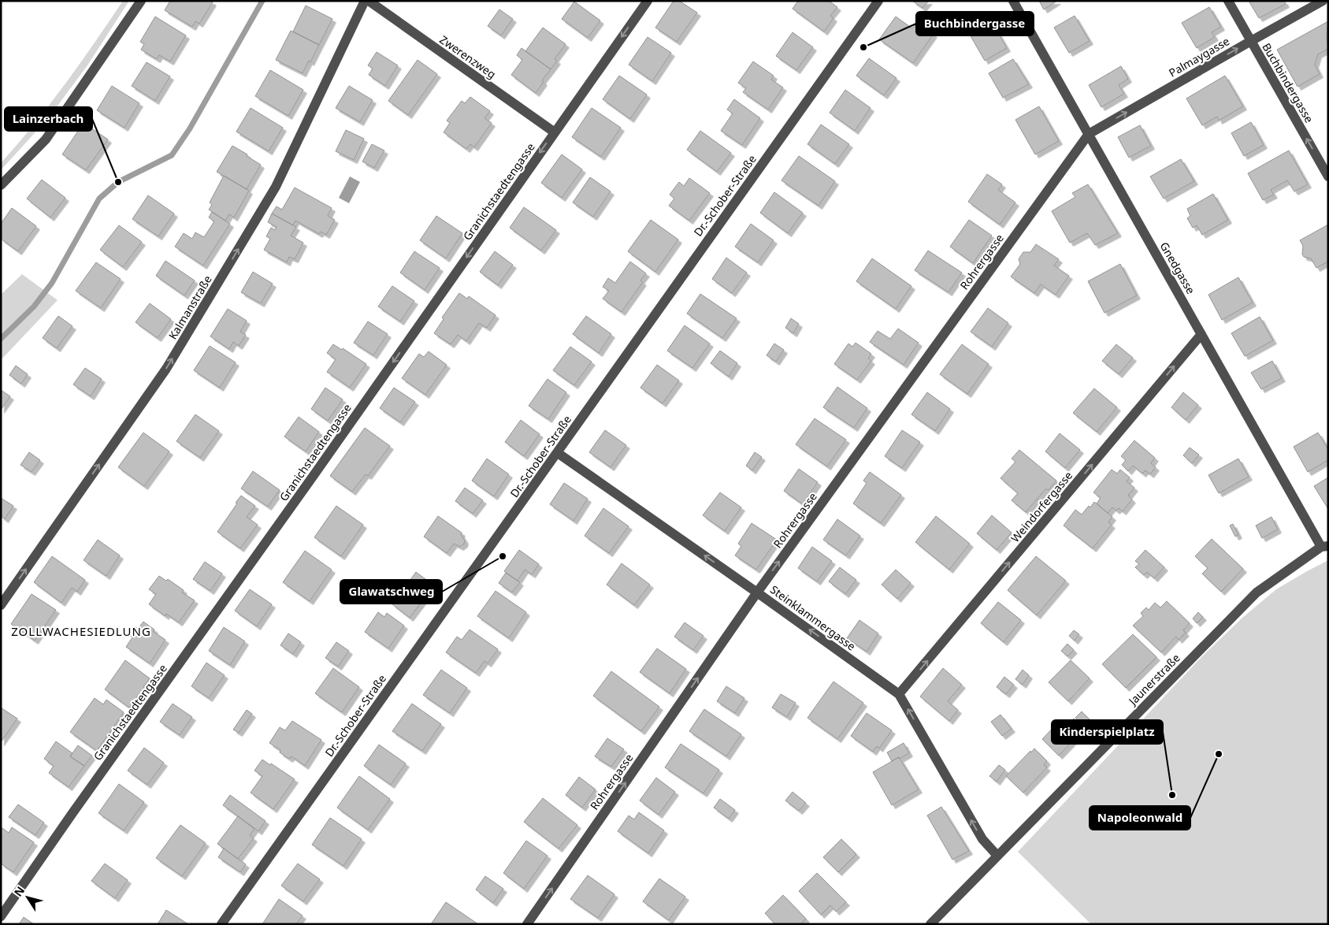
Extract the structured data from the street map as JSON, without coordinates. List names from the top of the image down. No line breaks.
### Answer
{"streets":{"street":["Zwerenzweg","Palmaygasse","Buchbindergasse","Granichstaedtengasse","Dr.-Schober-Straße","Rohrergasse","Gnedgasse","Kalmanstraße","Weindorfergasse","Steinklammergasse","Jaunerstraße"]},"crossings":[["Zwerenzweg","Granichstaedtengasse"],["Palmaygasse","Buchbindergasse"],["Palmaygasse","Rohrergasse"],["Palmaygasse","Gnedgasse"],["Dr.-Schober-Straße","Steinklammergasse"],["Rohrergasse","Gnedgasse"],["Rohrergasse","Steinklammergasse"],["Gnedgasse","Weindorfergasse"],["Gnedgasse","Jaunerstraße"],["Weindorfergasse","Steinklammergasse"],["Steinklammergasse","Jaunerstraße"]],"one_way":["Palmaygasse","Buchbindergasse","Granichstaedtengasse","Rohrergasse","Kalmanstraße","Weindorfergasse","Steinklammergasse"],"districts":["ZOLLWACHESIEDLUNG"],"places":["Buchbindergasse","Lainzerbach","Glawatschweg","Napoleonwald","Kinderspielplatz"],"north":"top left"}
